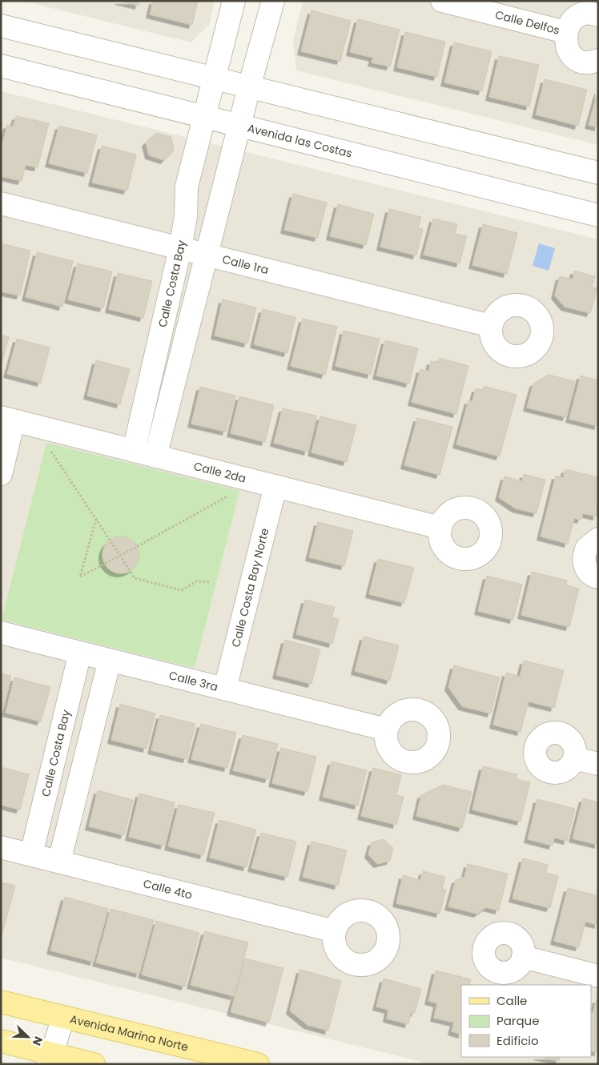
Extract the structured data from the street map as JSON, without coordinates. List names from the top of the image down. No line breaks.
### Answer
{"streets":{"main road":["Avenida Marina Norte"],"street":["Calle Delfos","Avenida las Costas","Calle 1ra","Calle Costa Bay","Calle 2da","Calle Costa Bay Norte","Calle 3ra","Calle 4to"]},"crossings":[["Avenida las Costas","Calle Costa Bay"],["Calle 1ra","Calle Costa Bay"],["Calle Costa Bay","Calle 2da"],["Calle Costa Bay","Calle 3ra"],["Calle Costa Bay","Calle 4to"],["Calle 2da","Calle Costa Bay Norte"],["Calle Costa Bay Norte","Calle 3ra"]],"legend":["Calle","Parque","Edificio"],"north":"bottom right"}
